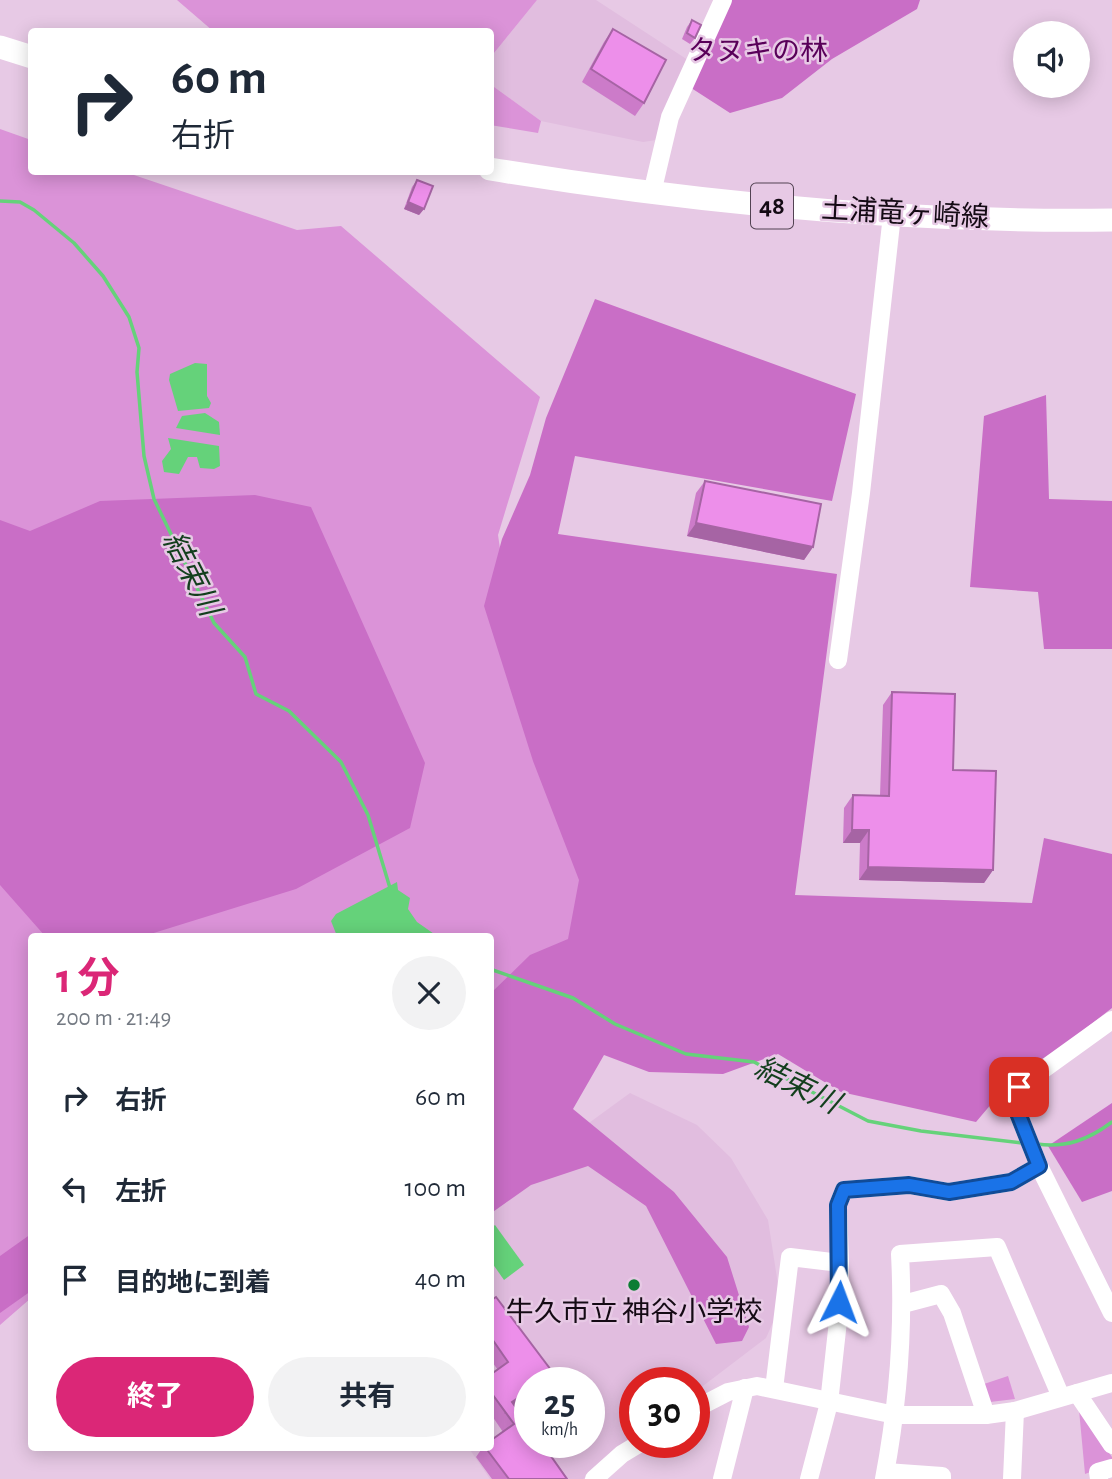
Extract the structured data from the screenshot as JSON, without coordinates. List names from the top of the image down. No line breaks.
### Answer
{"streets":{"main road":["48","土浦竜ヶ崎線"]},"water":["結束川"],"parks":["タヌキの林"],"places":["牛久市立 神谷小学校"],"page":{"turn":["60 m","右折"],"heading":["1 分","200 m · 21:49"],"list":[{"name":"右折","value":"60 m"},{"name":"左折","value":"100 m"},{"name":"目的地に到着","value":"40 m"}],"buttons":["終了","共有"],"speed":"25 km/h","limit":"30"}}
